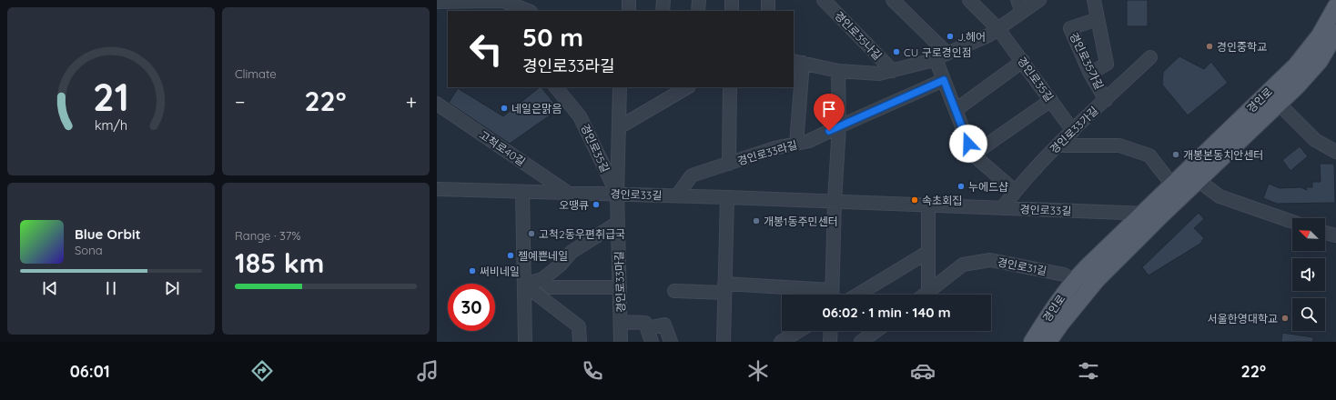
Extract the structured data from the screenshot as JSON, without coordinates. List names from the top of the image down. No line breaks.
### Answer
{"streets":{"main road":["경인로"],"street":["경인로35나길","경인로35가길","경인로35길","경인로33가길","고척로40길","경인로33라길","경인로33길","경인로31길","경인로33마길"]},"crossings":[["경인로35가길","경인로33가길"],["경인로35길","경인로33가길"],["경인로35길","경인로33길"],["경인로35길","경인로33마길"],["경인로","경인로33길"],["경인로","경인로31길"],["경인로33가길","경인로33길"],["고척로40길","경인로33길"],["경인로33라길","경인로33길"],["경인로33길","경인로33마길"]],"places":["J.헤어","경인중학교","CU 구로경인점","네일은맑음","개봉본동치안센터","누에드샵","속초회집","오땡큐","개봉1동주민센터","고척2동우편취급국","젤예쁜네일","써비네일","서울한영대학교"],"north":"top left","page":{"tile":["Climate",["Range · 37%","185 km"]],"turn":["50 m","경인로33라길"],"heat":["−","22°","+"],"song":["Blue Orbit","Sona"],"limit":"30","trip":"06:02 · 1 min · 140 m","tabs":["06:01","22°"],"gauge":["21","km/h"]}}
